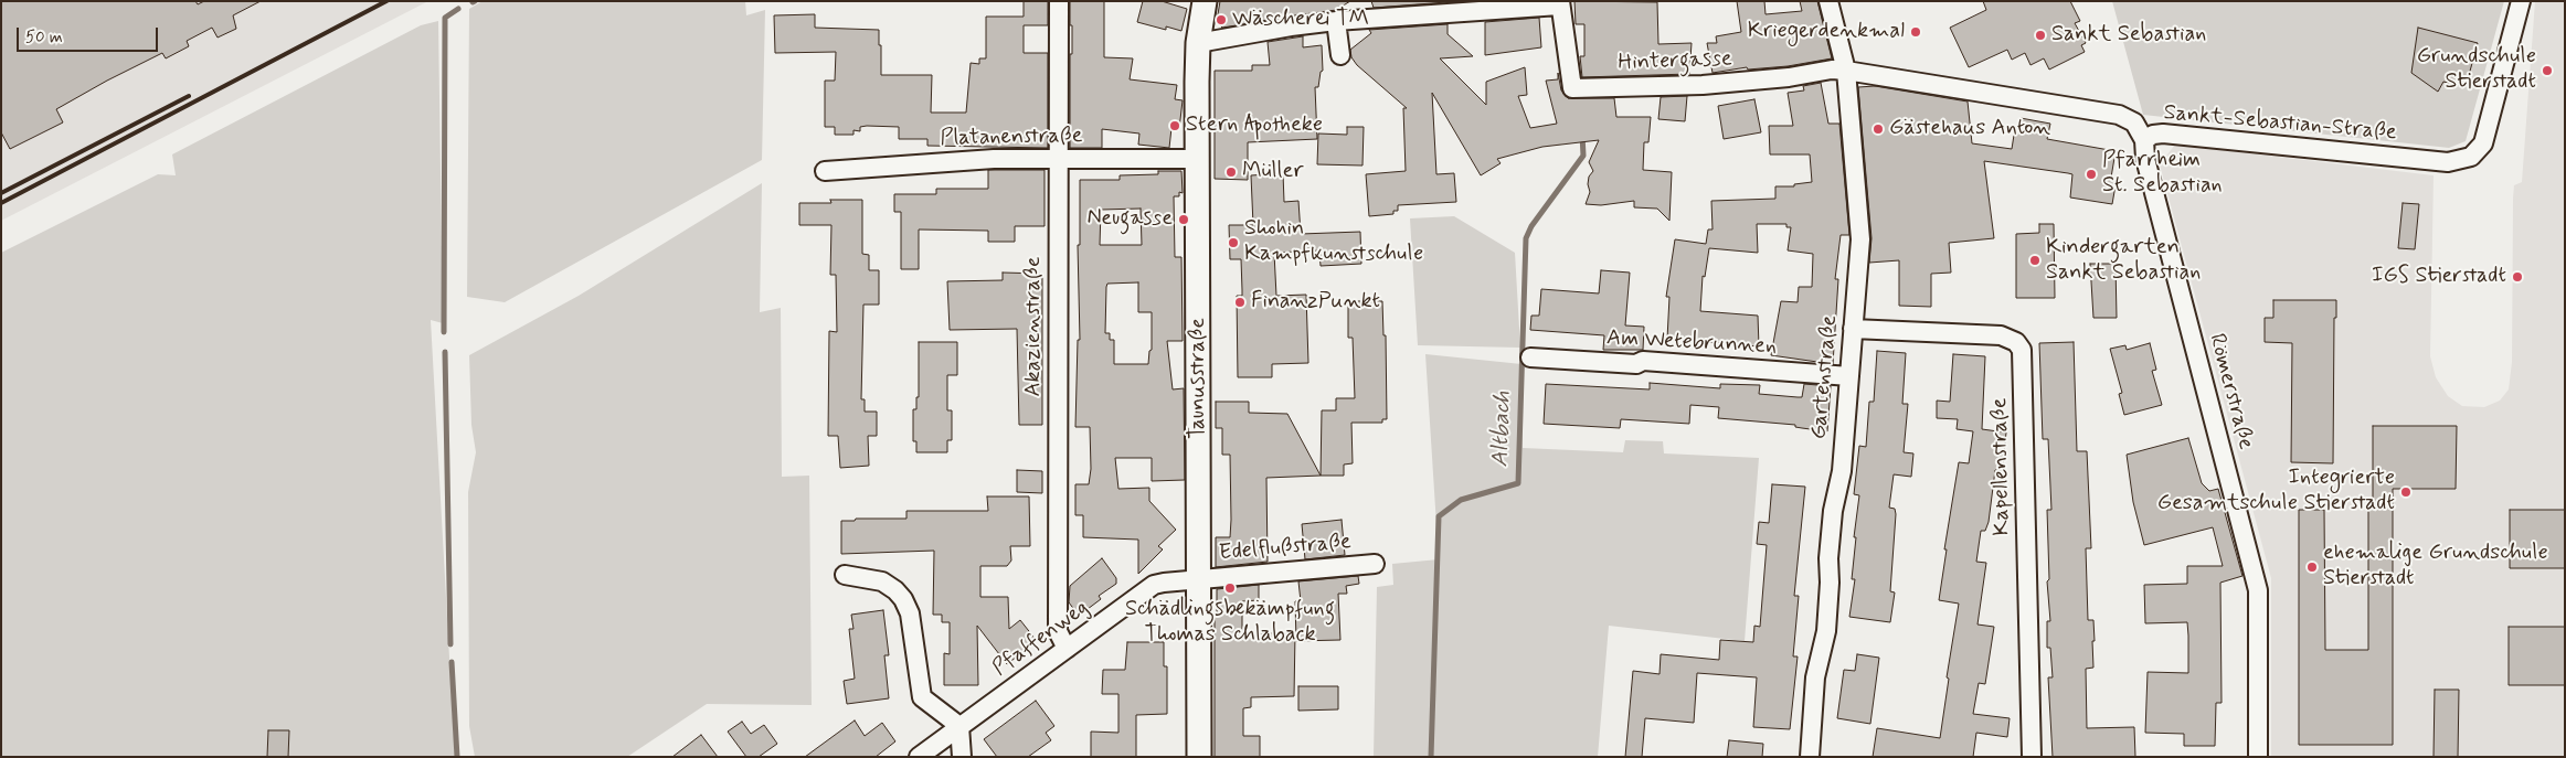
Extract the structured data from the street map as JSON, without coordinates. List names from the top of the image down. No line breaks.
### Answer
{"streets":{"street":["Hintergasse","Sankt-Sebastian-Straße","Platanenstraße","Akazienstraße","Am Wetebrunnen","Gartenstraße","Taunusstraße","Römerstraße","Kapellenstraße","Edelflußstraße","Pfaffenweg"]},"crossings":[["Hintergasse","Sankt-Sebastian-Straße"],["Hintergasse","Gartenstraße"],["Sankt-Sebastian-Straße","Gartenstraße"],["Sankt-Sebastian-Straße","Römerstraße"],["Platanenstraße","Akazienstraße"],["Platanenstraße","Taunusstraße"],["Akazienstraße","Pfaffenweg"],["Am Wetebrunnen","Gartenstraße"],["Gartenstraße","Kapellenstraße"],["Taunusstraße","Edelflußstraße"],["Taunusstraße","Pfaffenweg"],["Edelflußstraße","Pfaffenweg"]],"water":["Altbach"],"places":["Wäscherei TM","Kriegerdenkmal","Sankt Sebastian","Grundschule Stierstadt","Stern Apotheke","Gästehaus Anton","Müller","Pfarrheim St. Sebastian","Neugasse","Shohin Kampfkunstschule","Kindergarten Sankt Sebastian","IGS Stierstadt","FinanzPunkt","Integrierte Gesamtschule Stierstadt","ehemalige Grundschule Stierstadt","Schädlingsbekämpfung Thomas Schlaback"],"scale_bar":"50 m"}
